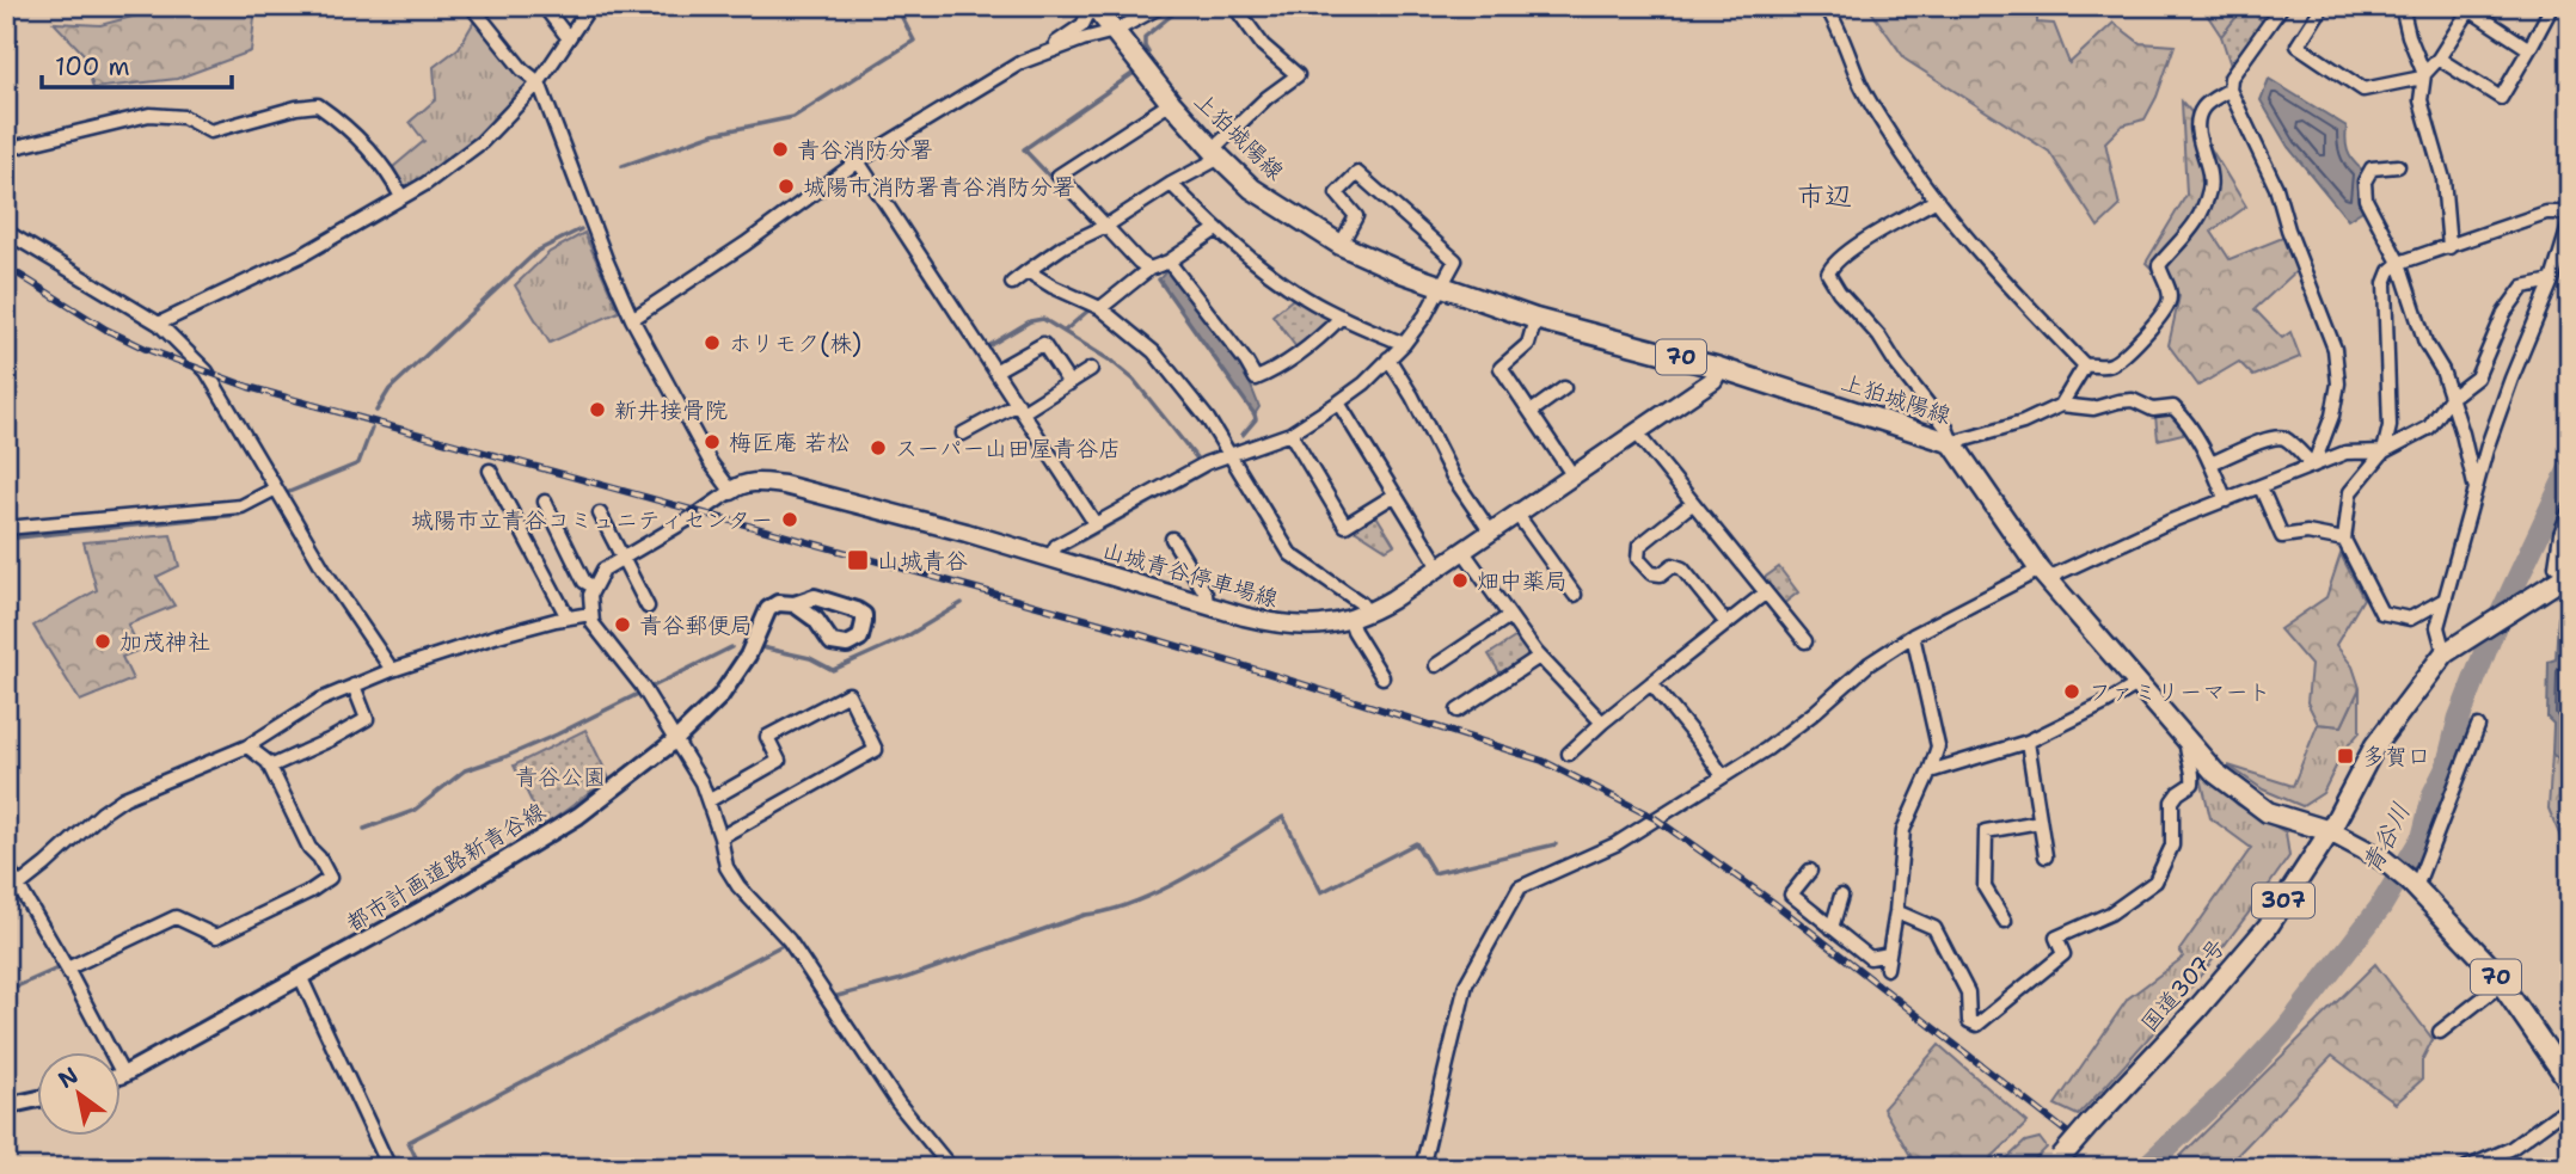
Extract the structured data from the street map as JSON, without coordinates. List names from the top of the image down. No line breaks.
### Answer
{"streets":{"main road":["上狛城陽線","70","山城青谷停車場線","307","国道307号"],"street":["都市計画道路新青谷線"]},"crossings":[["上狛城陽線","山城青谷停車場線"],["上狛城陽線","国道307号"],["307","国道307号"]],"districts":["市辺"],"water":["青谷川"],"parks":["青谷公園"],"places":{"other":["青谷消防分署","城陽市消防署青谷消防分署","ホリモク(株)","新井接骨院","梅匠庵 若松","スーパー山田屋青谷店","城陽市立青谷コミュニティセンター","畑中薬局","青谷郵便局","加茂神社","ファミリーマート"],"transit":["山城青谷","多賀口"]},"scale_bar":"100 m","north":"top left"}
